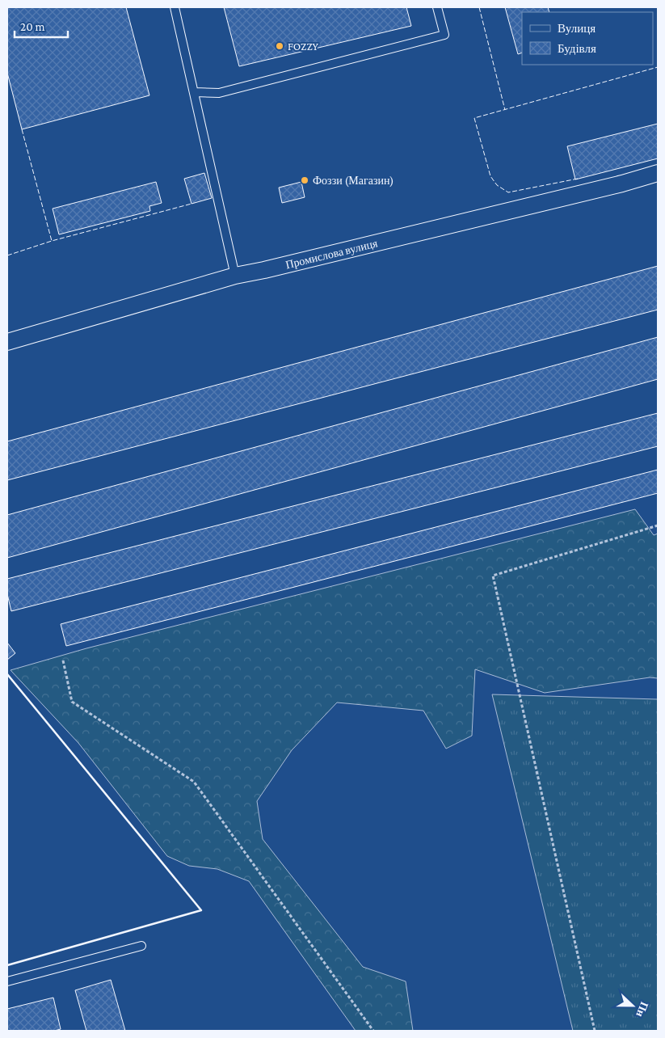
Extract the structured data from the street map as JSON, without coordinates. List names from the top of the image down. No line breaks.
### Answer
{"streets":{"street":["Промислова вулиця"]},"places":["FOZZY","Фоззи (Магазин)"],"legend":["Вулиця","Будівля"],"scale_bar":"20 m","north":"right"}
